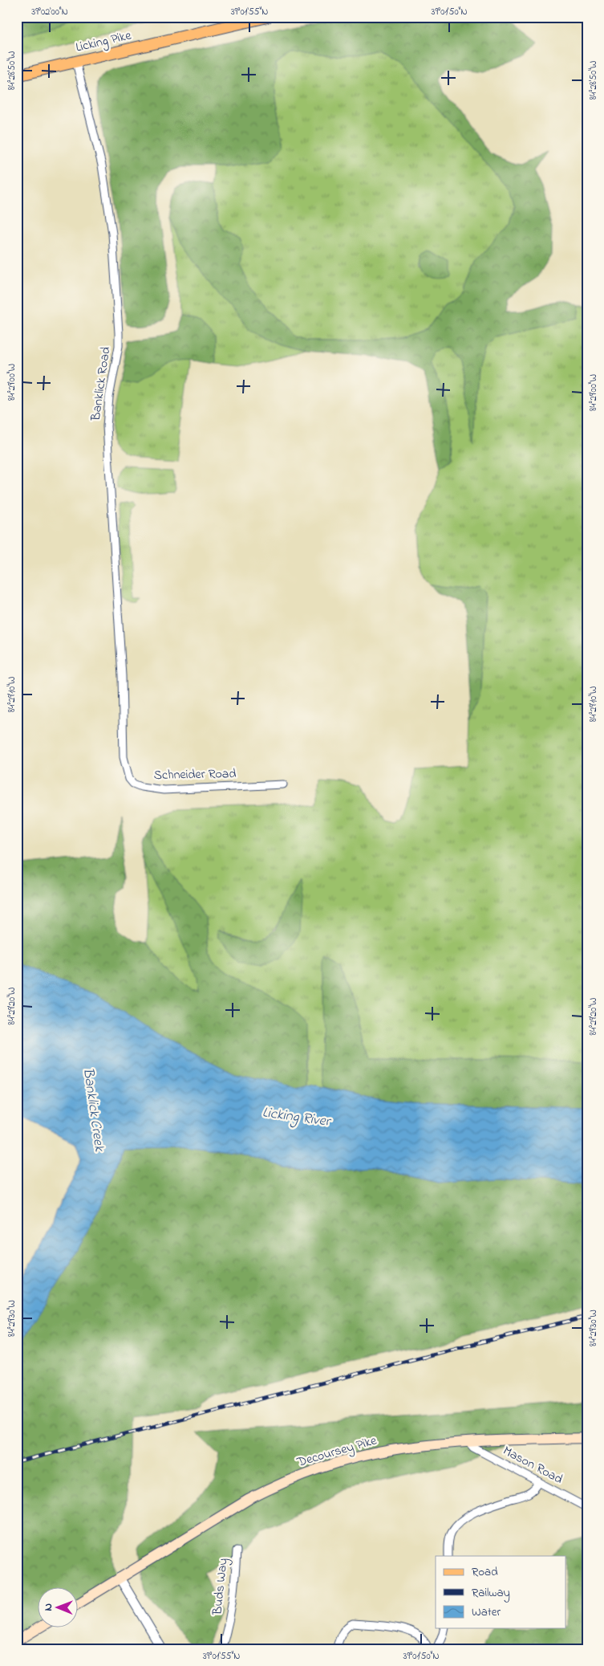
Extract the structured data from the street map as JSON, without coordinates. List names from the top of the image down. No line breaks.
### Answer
{"streets":{"main road":["Licking Pike","Decoursey Pike"],"street":["Banklick Road","Schneider Road","Mason Road","Buds Way"]},"crossings":[["Licking Pike","Banklick Road"],["Banklick Road","Schneider Road"],["Decoursey Pike","Mason Road"]],"water":["Banklick Creek","Licking River"],"legend":["Road","Railway","Water"],"north":"left","coordinates":["39°02'00\"N","39°01'55\"N","39°01'50\"N","84°28'50\"W","84°29'00\"W","84°29'10\"W","84°29'20\"W","84°29'30\"W"]}
